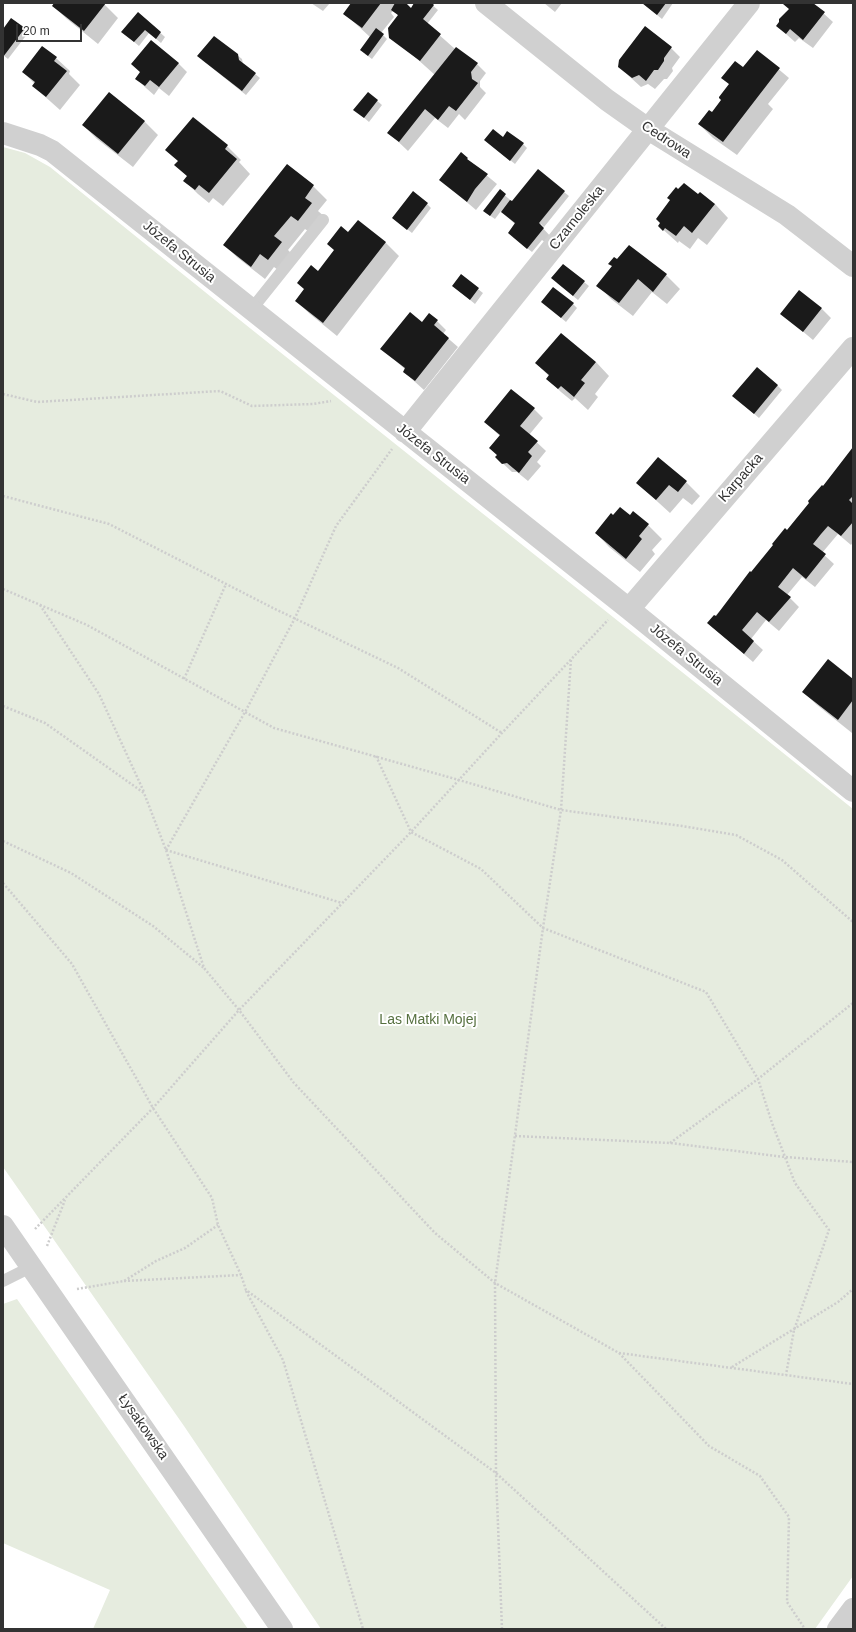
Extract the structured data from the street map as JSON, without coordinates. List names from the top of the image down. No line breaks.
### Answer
{"streets":{"street":["Cedrowa","Czarnoleska","Józefa Strusia","Karpacka","Łysakowska"]},"crossings":[["Cedrowa","Czarnoleska"],["Czarnoleska","Józefa Strusia"],["Józefa Strusia","Karpacka"]],"parks":["Las Matki Mojej"],"scale_bar":"20 m"}
